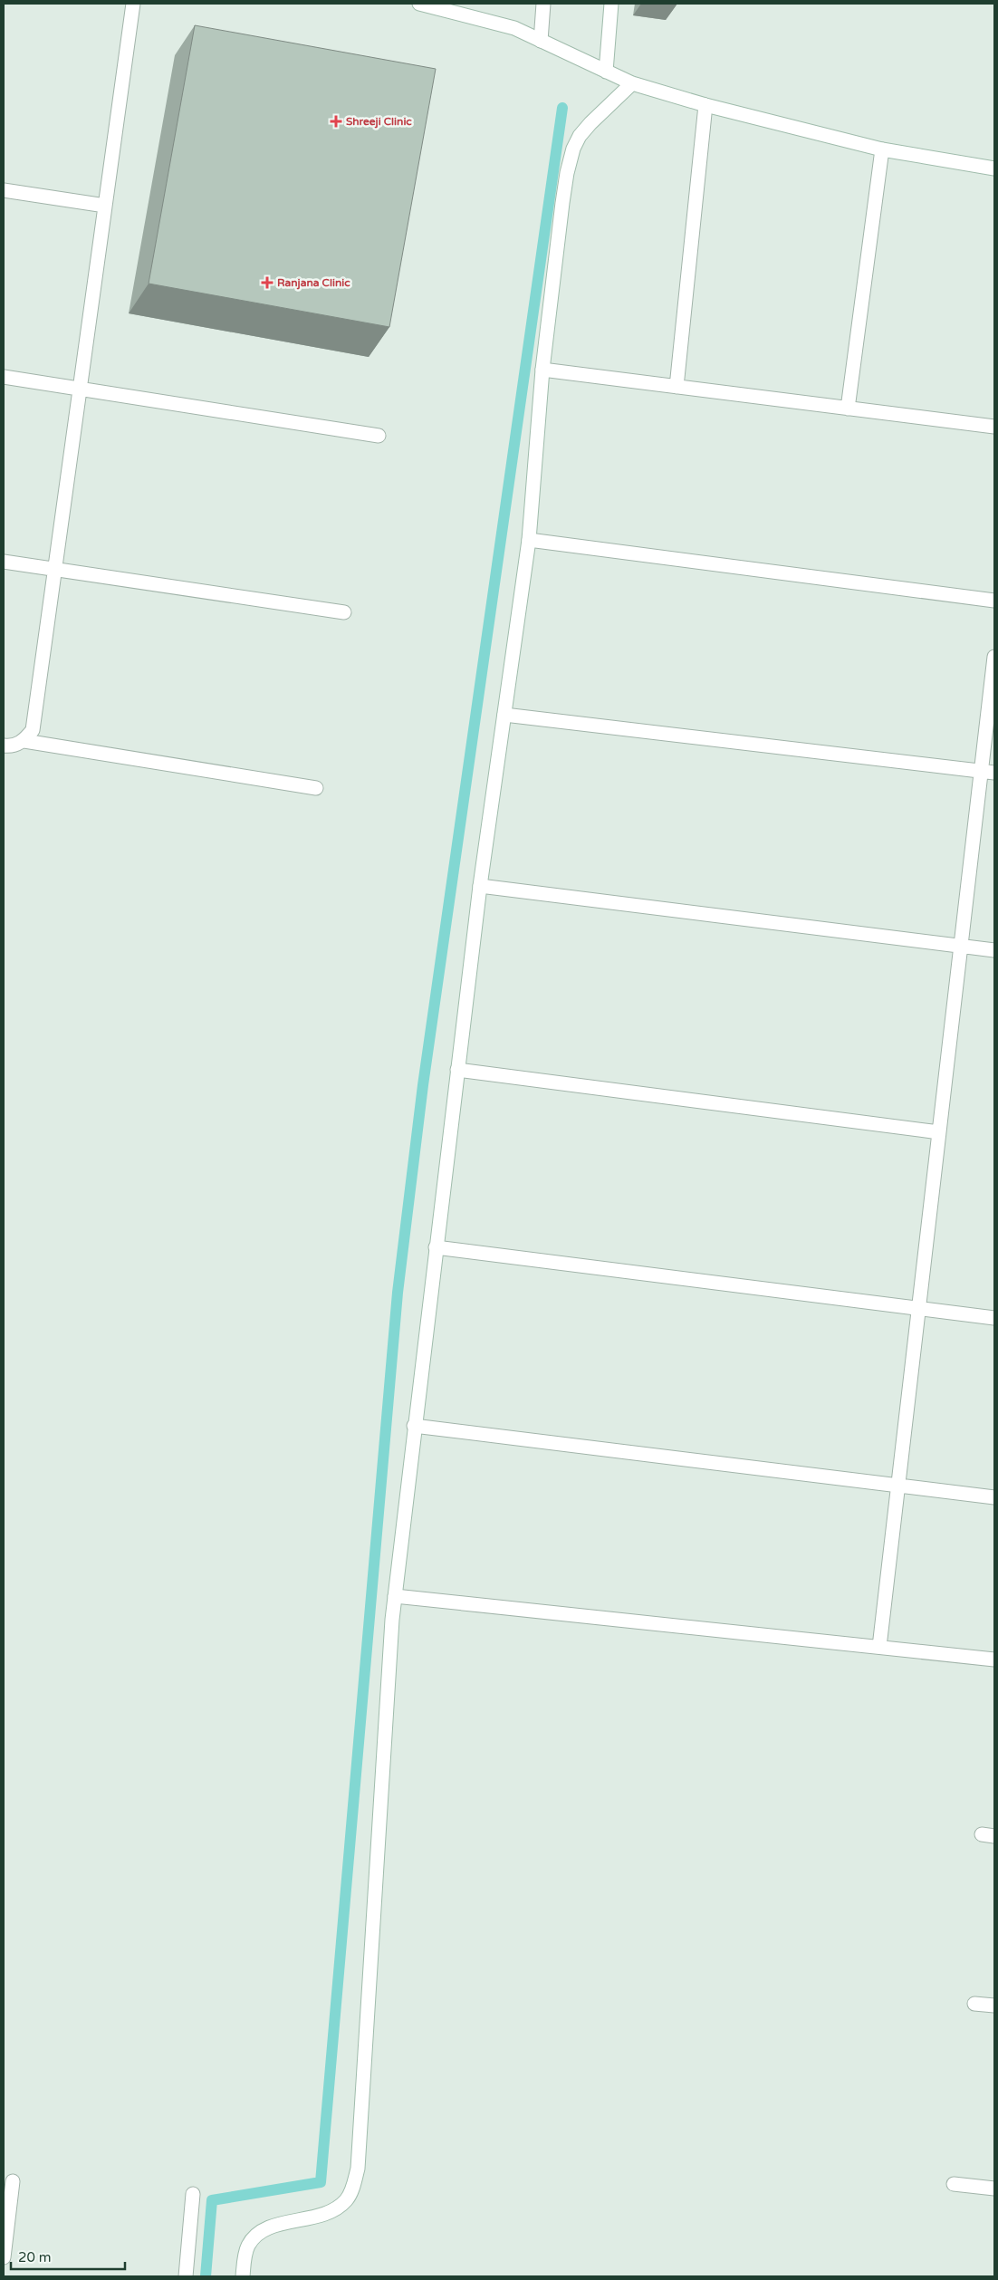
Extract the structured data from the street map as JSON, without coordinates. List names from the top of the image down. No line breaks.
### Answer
{"places":{"health":["Shreeji Clinic","Ranjana Clinic"]},"scale_bar":"20 m"}
